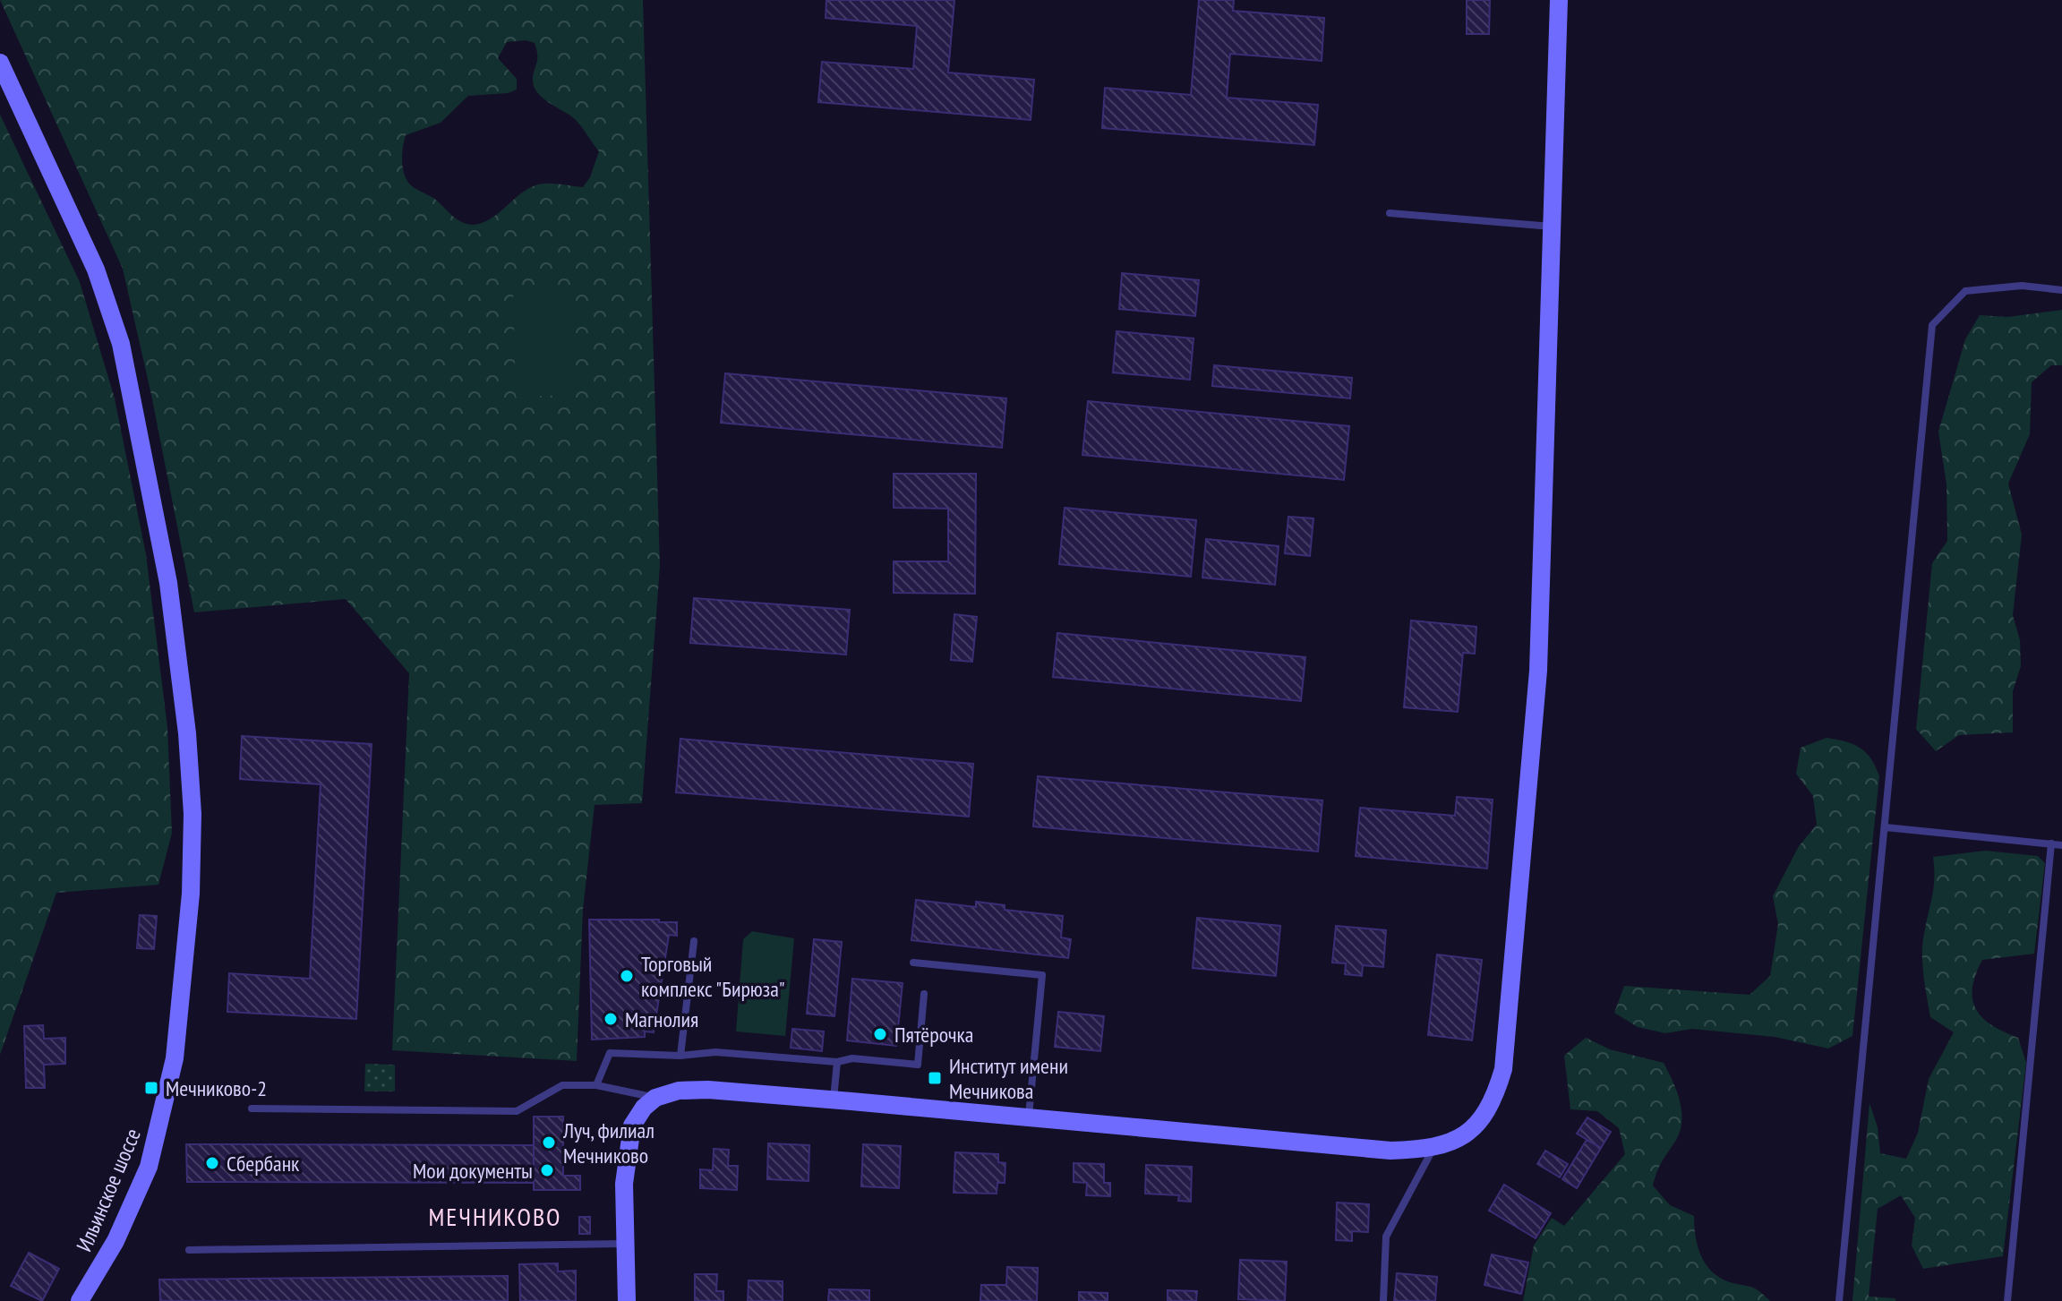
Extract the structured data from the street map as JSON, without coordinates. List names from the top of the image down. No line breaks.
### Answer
{"streets":{"main road":["Ильинское шоссе"]},"districts":["МЕЧНИКОВО"],"places":{"other":["Торговый комплекс \"Бирюза\"","Магнолия","Пятёрочка","Луч, филиал Мечниково","Сбербанк","Мои документы"],"transit":["Институт имени Мечникова","Мечниково-2"]}}
